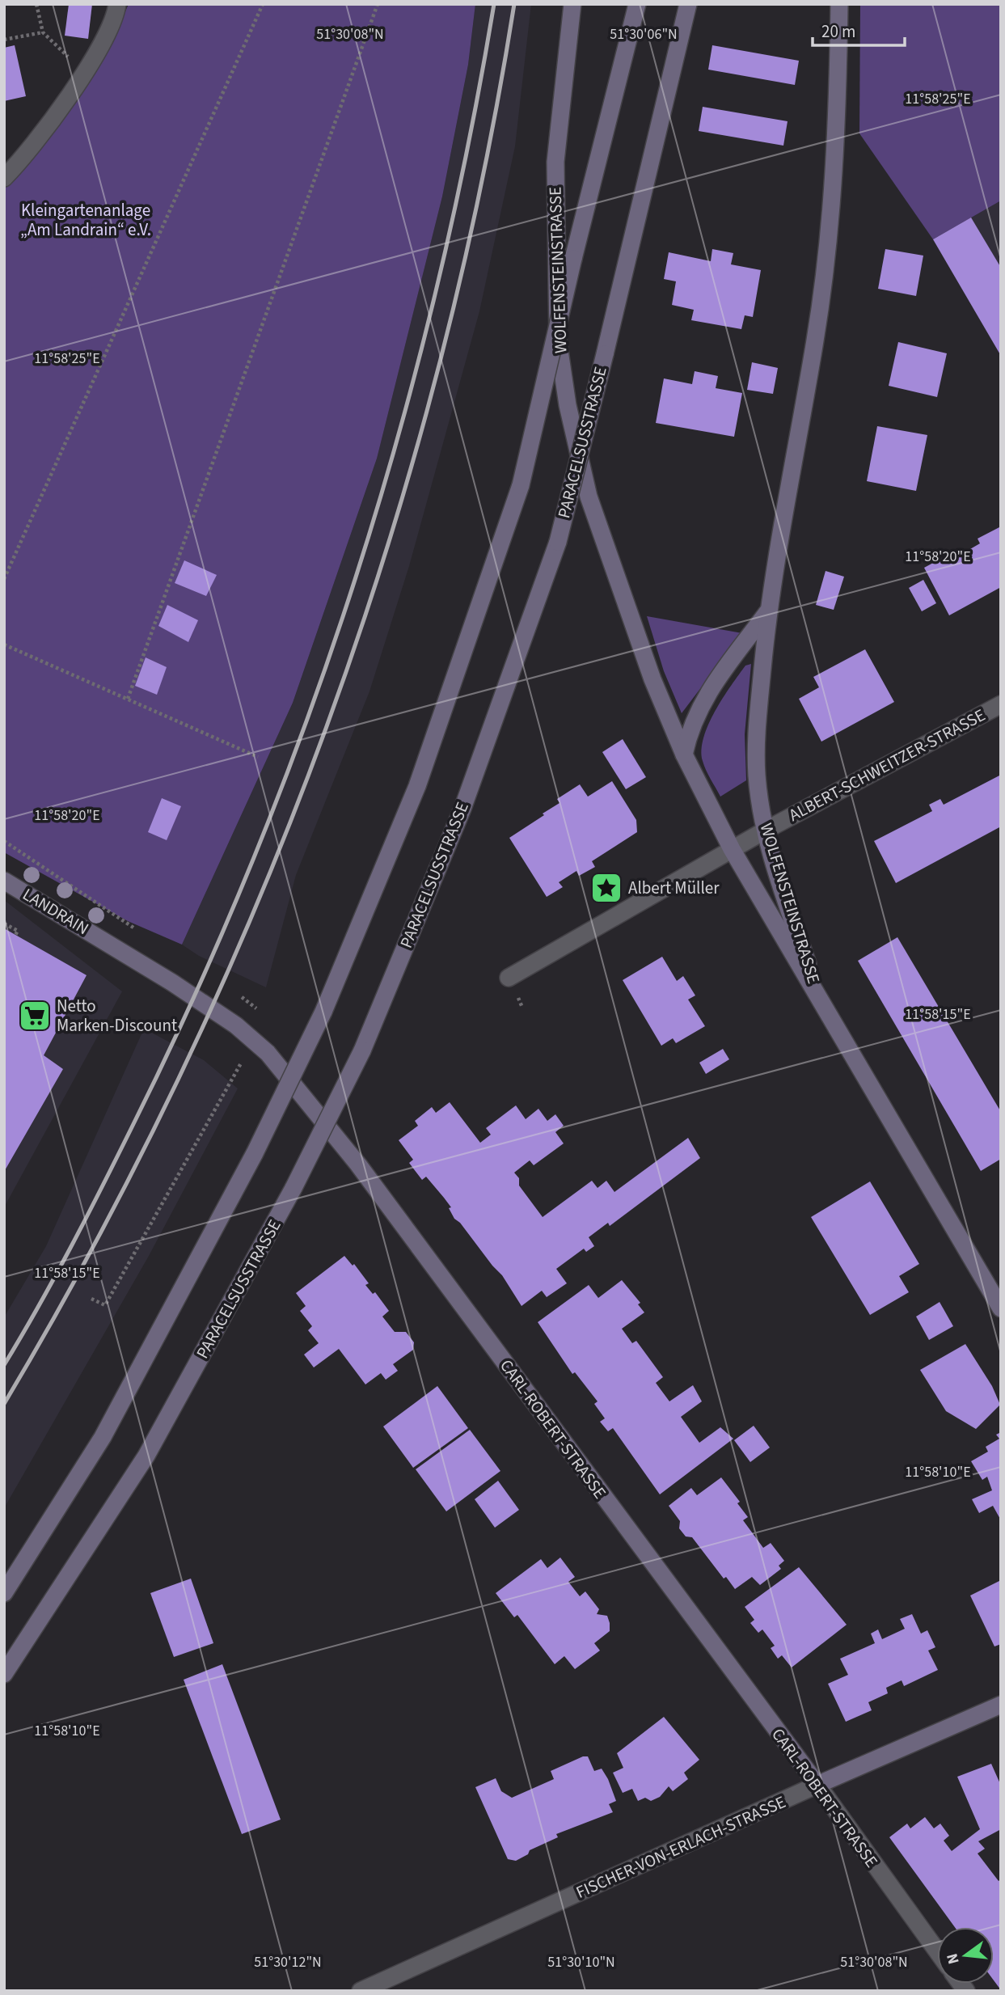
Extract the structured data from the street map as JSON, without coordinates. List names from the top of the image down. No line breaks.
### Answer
{"streets":{"main road":["WOLFENSTEINSTRASSE","PARACELSUSSTRASSE","LANDRAIN","CARL-ROBERT-STRASSE","FISCHER-VON-ERLACH-STRASSE"],"street":["ALBERT-SCHWEITZER-STRASSE"]},"crossings":[["WOLFENSTEINSTRASSE","ALBERT-SCHWEITZER-STRASSE"],["LANDRAIN","CARL-ROBERT-STRASSE"],["CARL-ROBERT-STRASSE","FISCHER-VON-ERLACH-STRASSE"]],"parks":["Kleingartenanlage „Am Landrain“ e.V."],"places":{"place":["Albert Müller"],"supermarket":["Netto Marken-Discount"]},"scale_bar":"20 m","north":"left","coordinates":["51°30'08\"N","51°30'06\"N","11°58'25\"E","11°58'20\"E","11°58'15\"E","11°58'10\"E","51°30'12\"N","51°30'10\"N"]}
